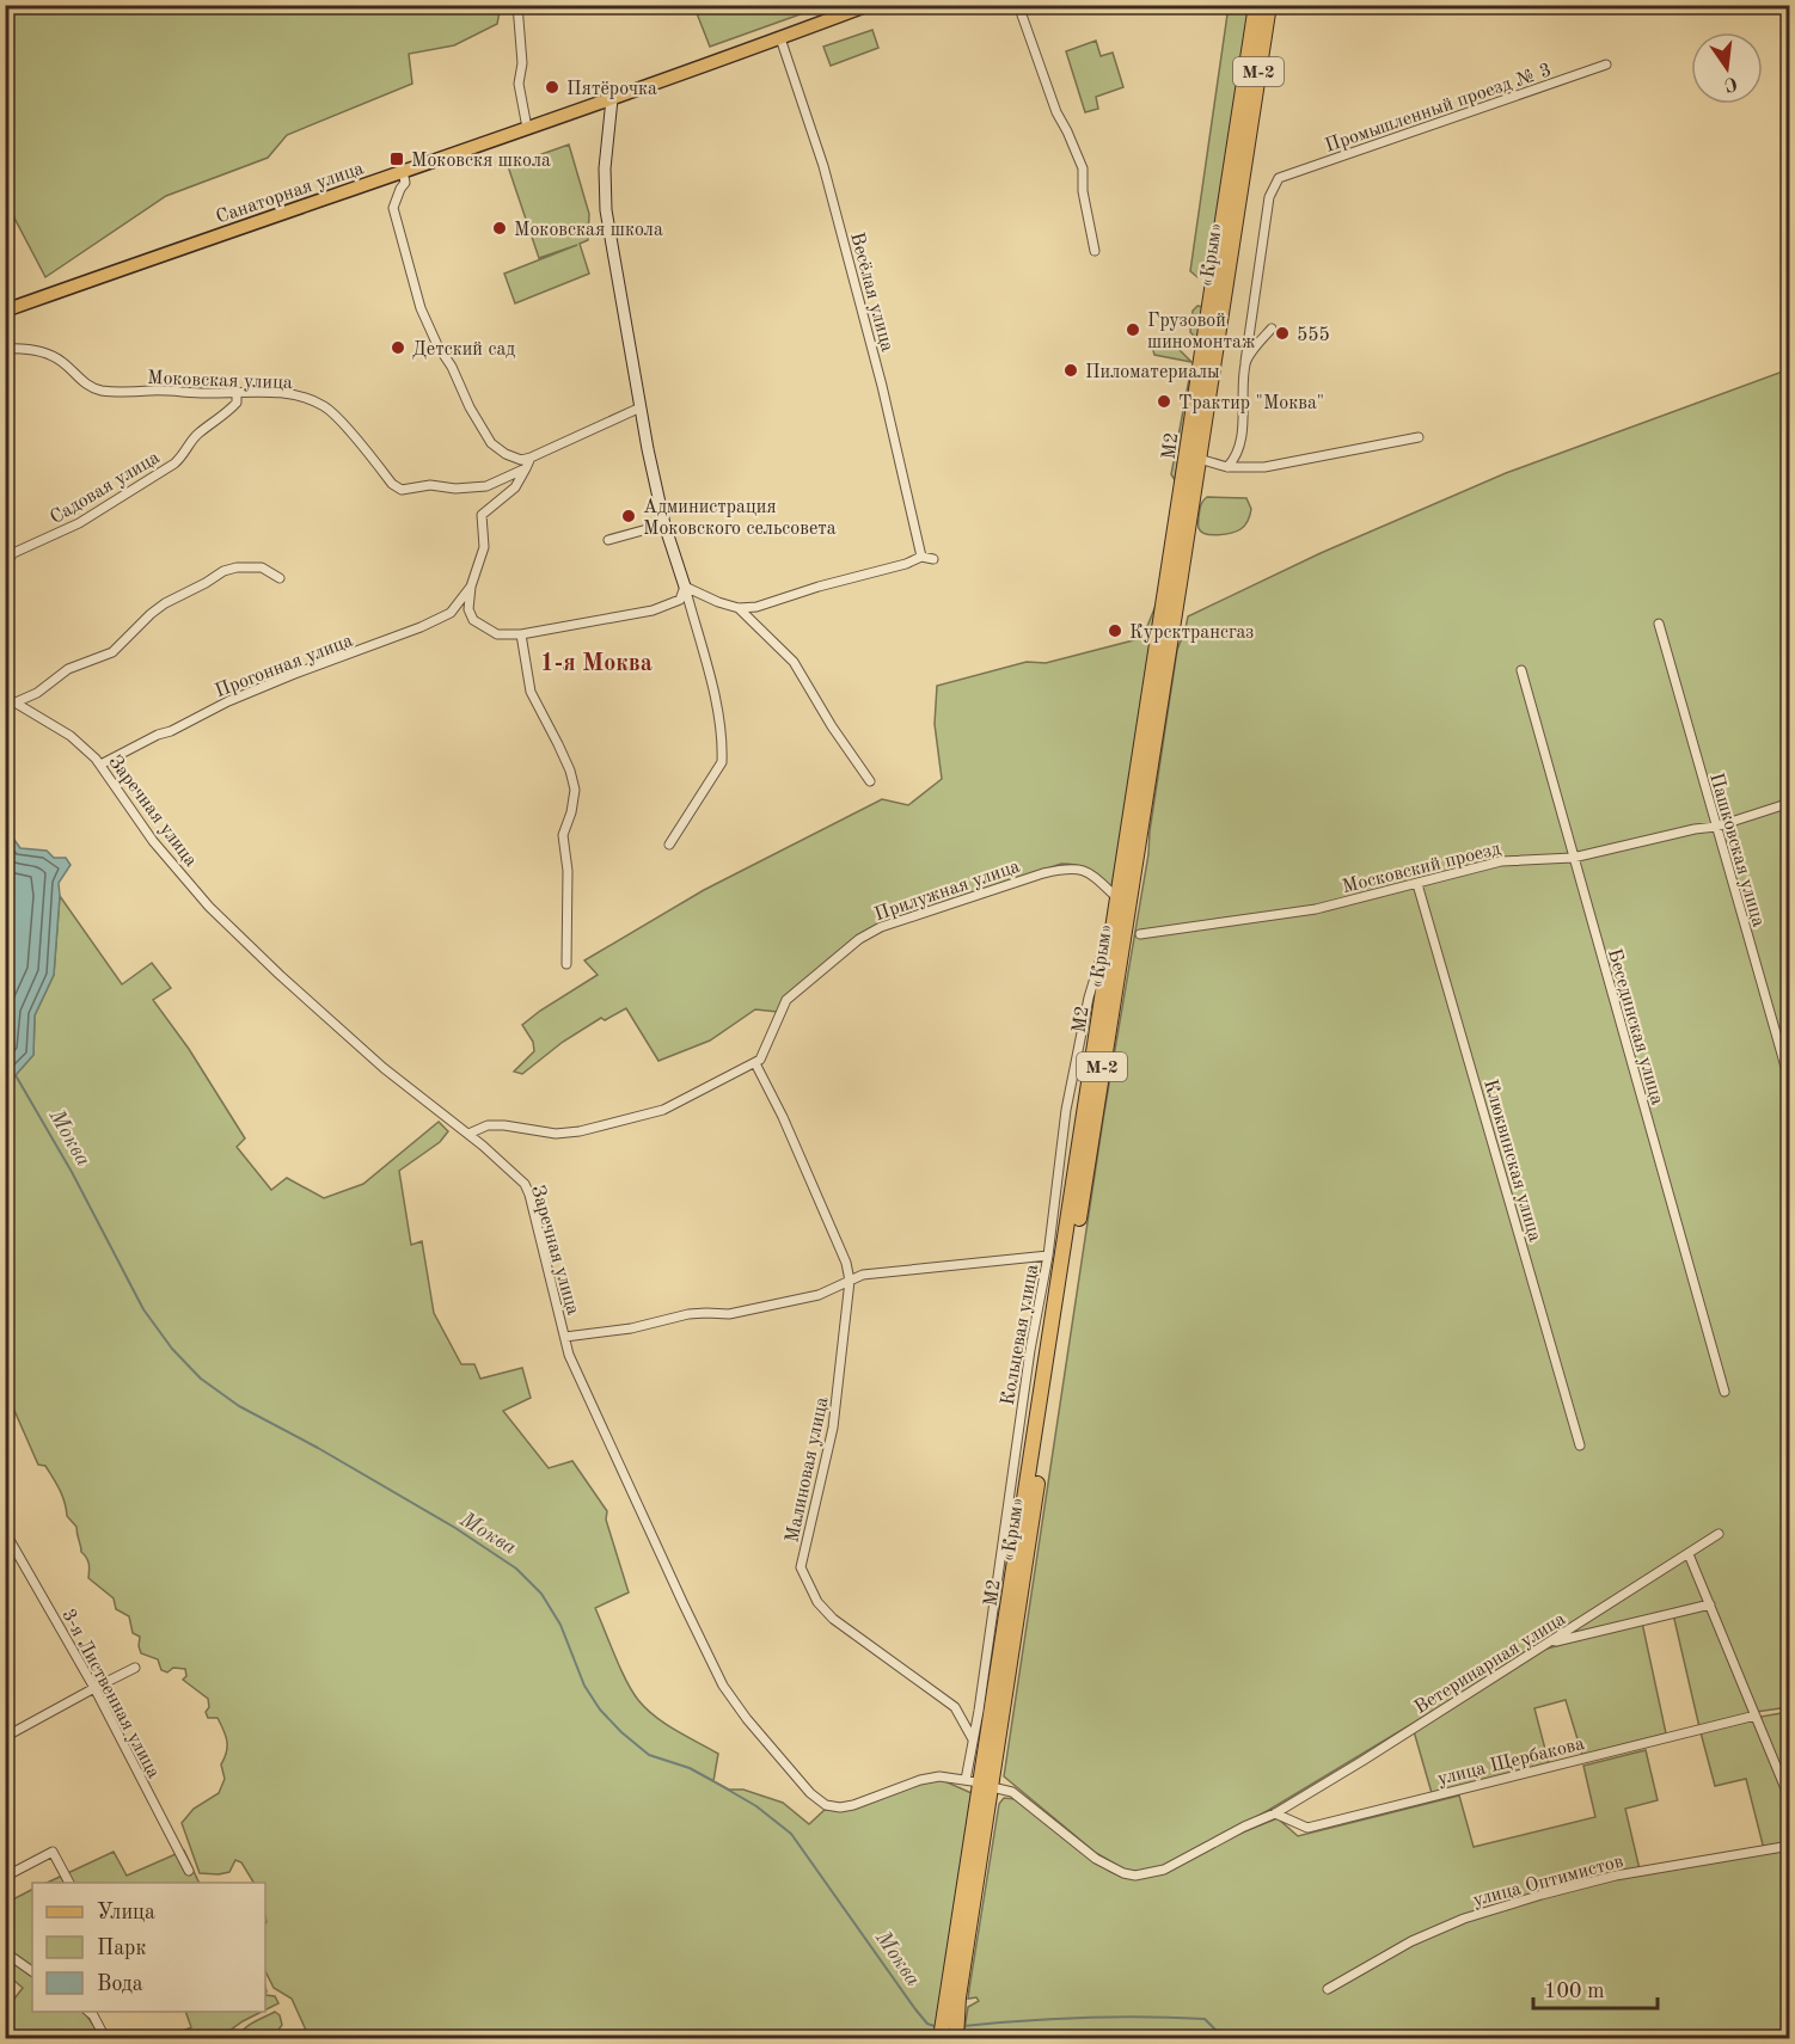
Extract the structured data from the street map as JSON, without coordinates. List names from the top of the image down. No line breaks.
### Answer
{"streets":{"highway":["М-2","«Крым»","М2"],"main road":["Санаторная улица"],"street":["Промышленный проезд № 3","Весёлая улица","Моковская улица","Садовая улица","Прогонная улица","Заречная улица","Пашковская улица","Московский проезд","Прилужная улица","Бесединская улица","Клюквинская улица","Кольцевая улица","Малиновая улица","Ветеринарная улица","3-я Лиственная улица","улица Щербакова","улица Оптимистов"]},"crossings":[["Санаторная улица","Весёлая улица"],["Моковская улица","Садовая улица"],["М2","Заречная улица"],["М2","Прилужная улица"],["М2","Кольцевая улица"],["М2","Ветеринарная улица"],["Прогонная улица","Заречная улица"],["Заречная улица","Кольцевая улица"],["Заречная улица","Ветеринарная улица"],["Пашковская улица","Московский проезд"],["Московский проезд","Бесединская улица"],["Московский проезд","Клюквинская улица"],["Прилужная улица","Малиновая улица"],["Кольцевая улица","Малиновая улица"],["Кольцевая улица","Ветеринарная улица"],["Ветеринарная улица","улица Щербакова"]],"districts":["1-я Моква"],"water":["Моква"],"places":{"other":["Пятёрочка","Моковская школа","Грузовой шиномонтаж","555","Детский сад","Пиломатериалы","Трактир \"Моква\"","Администрация Моковского сельсовета","Курсктрансгаз"],"transit":["Моковскя школа"]},"legend":["Улица","Парк","Вода"],"scale_bar":"100 m","north":"bottom"}
